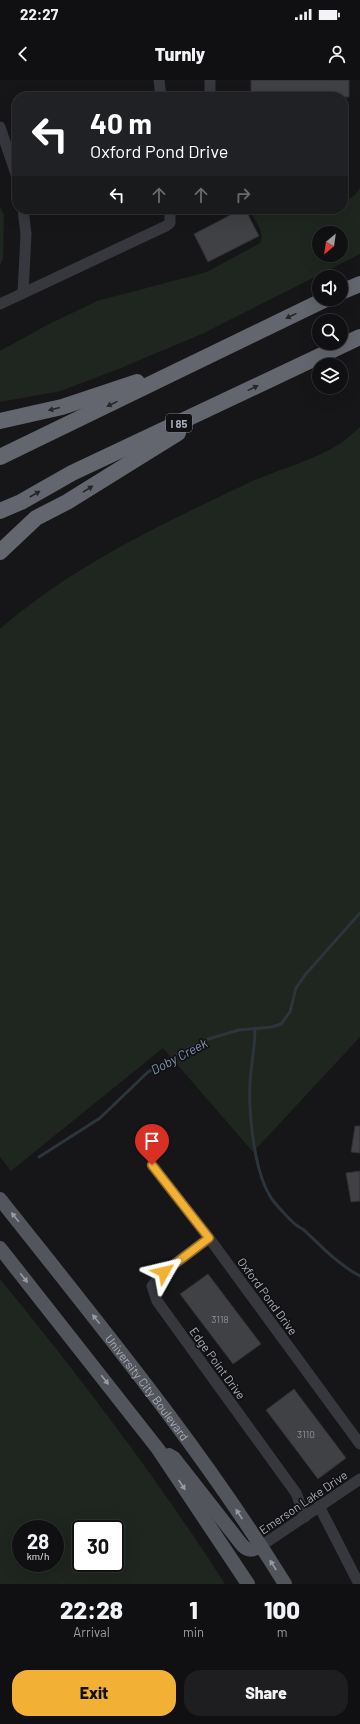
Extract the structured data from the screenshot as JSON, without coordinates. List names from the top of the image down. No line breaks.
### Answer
{"streets":{"highway":["I 85"],"main road":["University City Boulevard"],"street":["Oxford Pond Drive","Edge Point Drive","Emerson Lake Drive"]},"crossings":[["Oxford Pond Drive","Edge Point Drive"],["Edge Point Drive","Emerson Lake Drive"],["University City Boulevard","Emerson Lake Drive"]],"water":["Doby Creek"],"house_numbers":["3118","3110"],"north":"bottom left","page":{"status":"22:27","header":"Turnly","turn":["40 m","Oxford Pond Drive"],"speed":"28 km/h","limit":"30","eta":["22:28","Arrival","1","min","100","m"],"buttons":["Exit","Share"]}}
